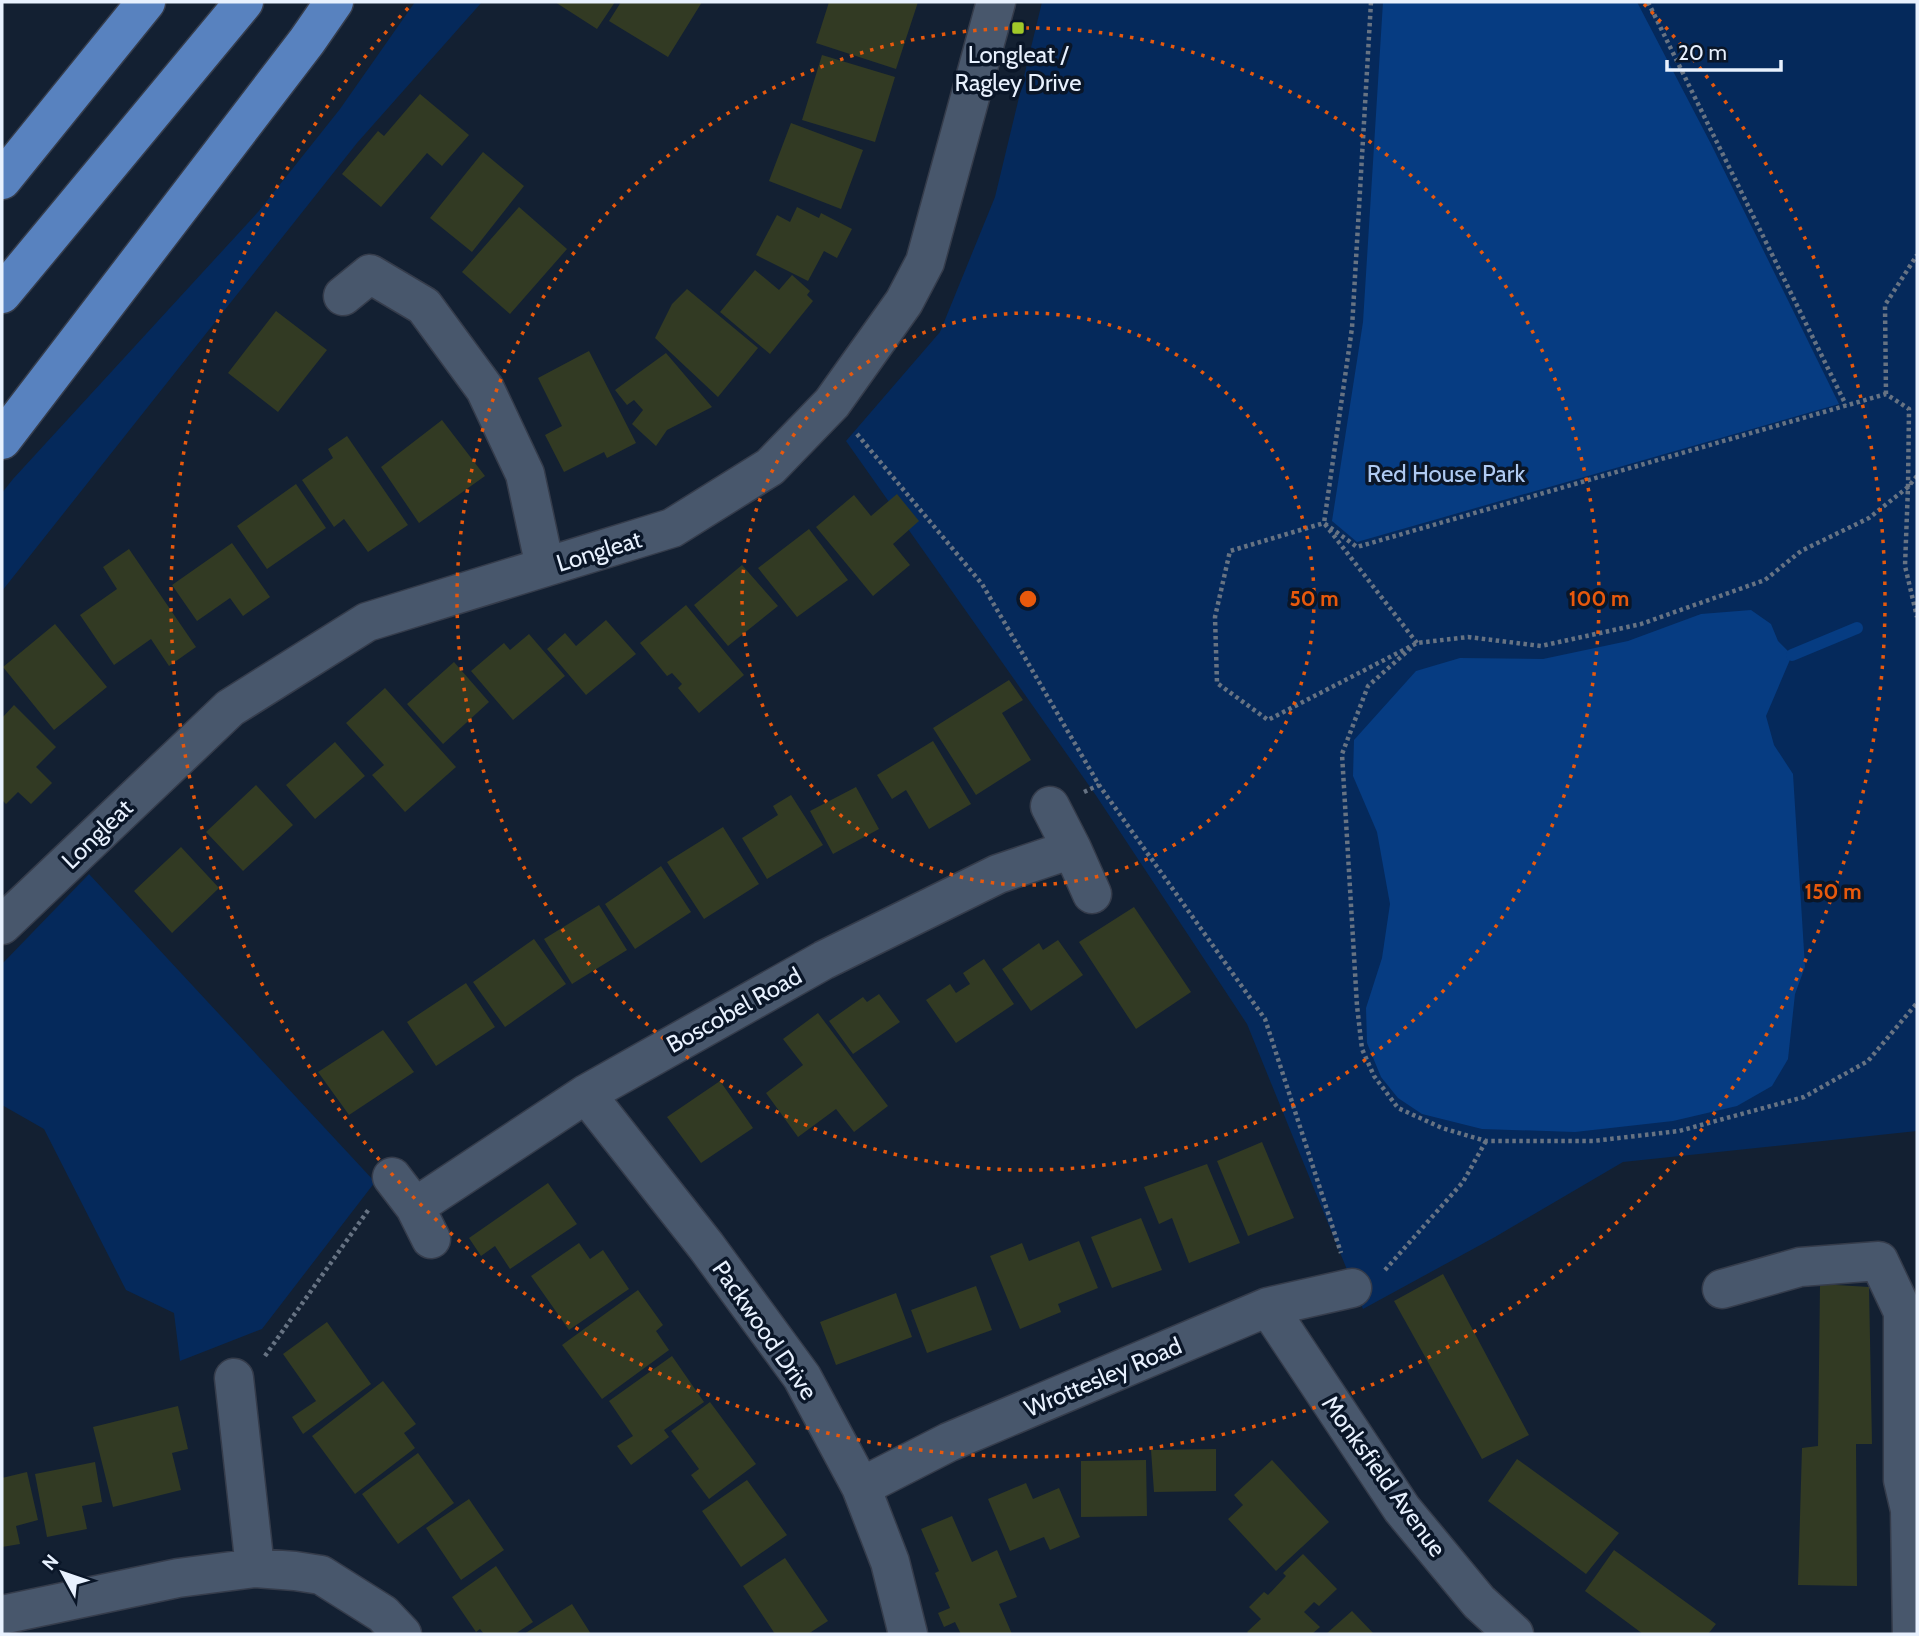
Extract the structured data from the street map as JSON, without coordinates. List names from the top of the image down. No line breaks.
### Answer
{"streets":{"street":["Longleat","Boscobel Road","Packwood Drive","Wrottesley Road","Monksfield Avenue"]},"crossings":[["Boscobel Road","Packwood Drive"],["Packwood Drive","Wrottesley Road"],["Wrottesley Road","Monksfield Avenue"]],"parks":["Red House Park"],"places":{"transit":["Longleat / Ragley Drive"]},"scale_bar":"20 m","north":"top left","rings":["50 m","100 m","150 m"]}
